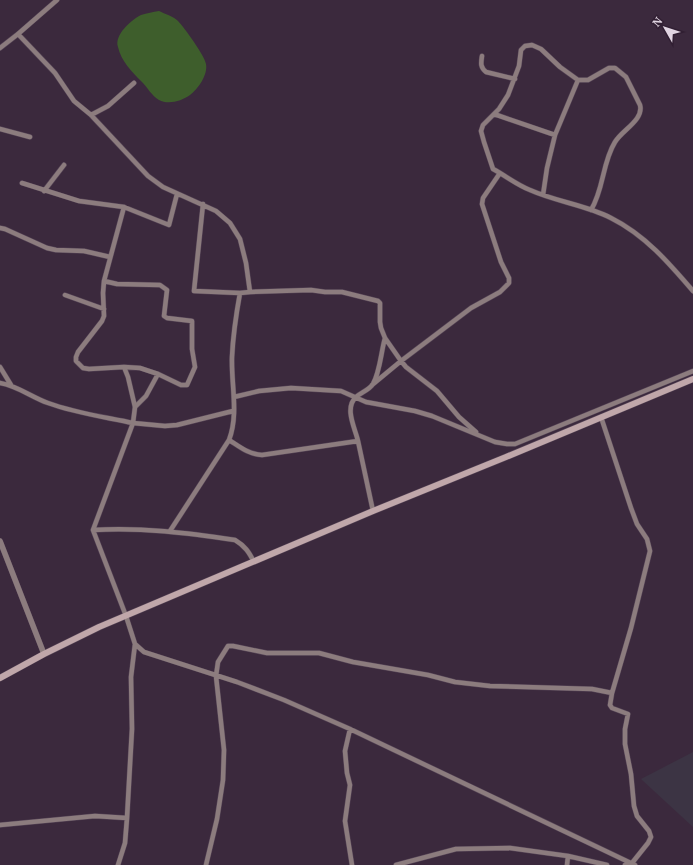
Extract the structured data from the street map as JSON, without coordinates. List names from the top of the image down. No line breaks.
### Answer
{"north":"top left"}
